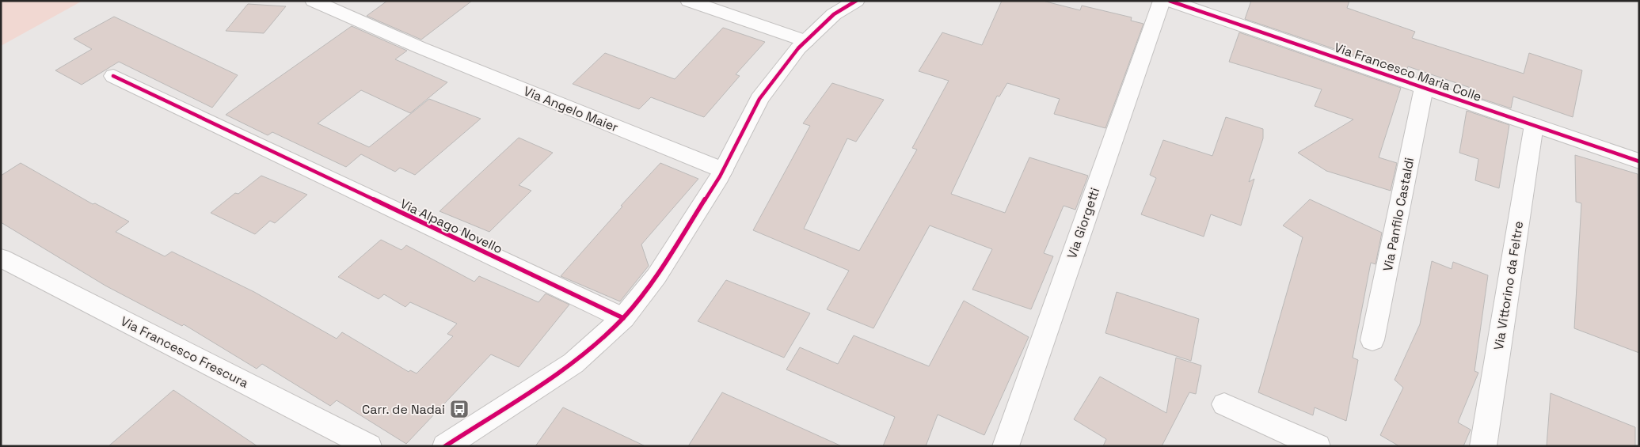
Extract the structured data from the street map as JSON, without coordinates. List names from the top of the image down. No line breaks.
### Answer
{"streets":{"street":["Via Francesco Maria Colle","Via Angelo Maier","Via Panfilo Castaldi","Via Giorgetti","Via Alpago Novello","Via Vittorino da Feltre","Via Francesco Frescura"]},"crossings":[["Via Francesco Maria Colle","Via Panfilo Castaldi"],["Via Francesco Maria Colle","Via Vittorino da Feltre"]],"places":{"bus stop":["Carr. de Nadai"]}}
